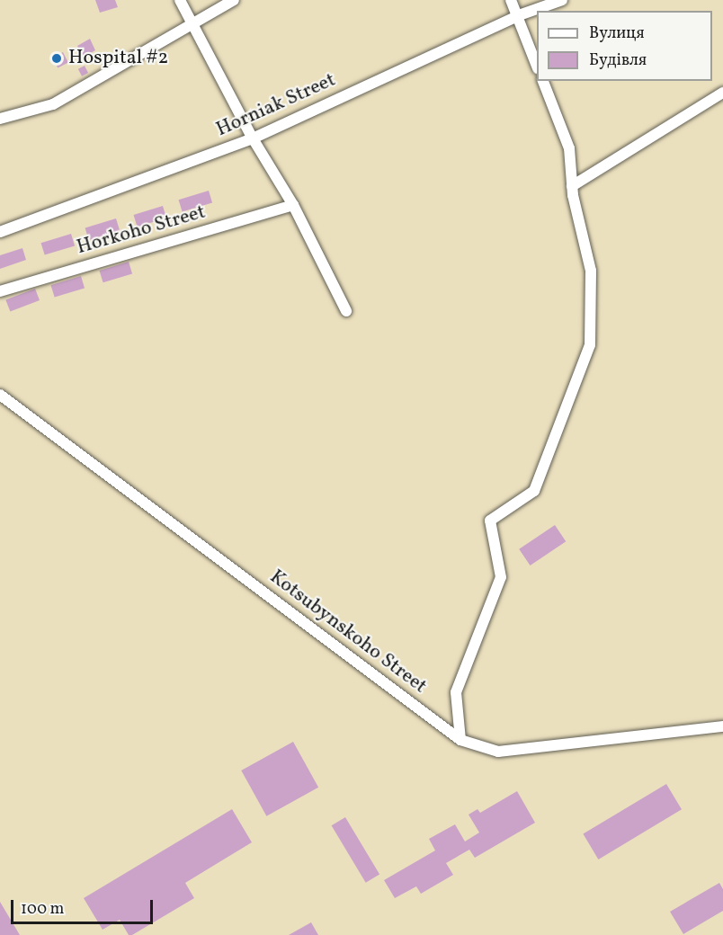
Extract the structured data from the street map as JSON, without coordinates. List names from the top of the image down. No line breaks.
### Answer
{"streets":{"street":["Horniak Street","Horkoho Street","Kotsubynskoho Street"]},"places":["Hospital #2"],"legend":["Вулиця","Будівля"],"scale_bar":"100 m"}
